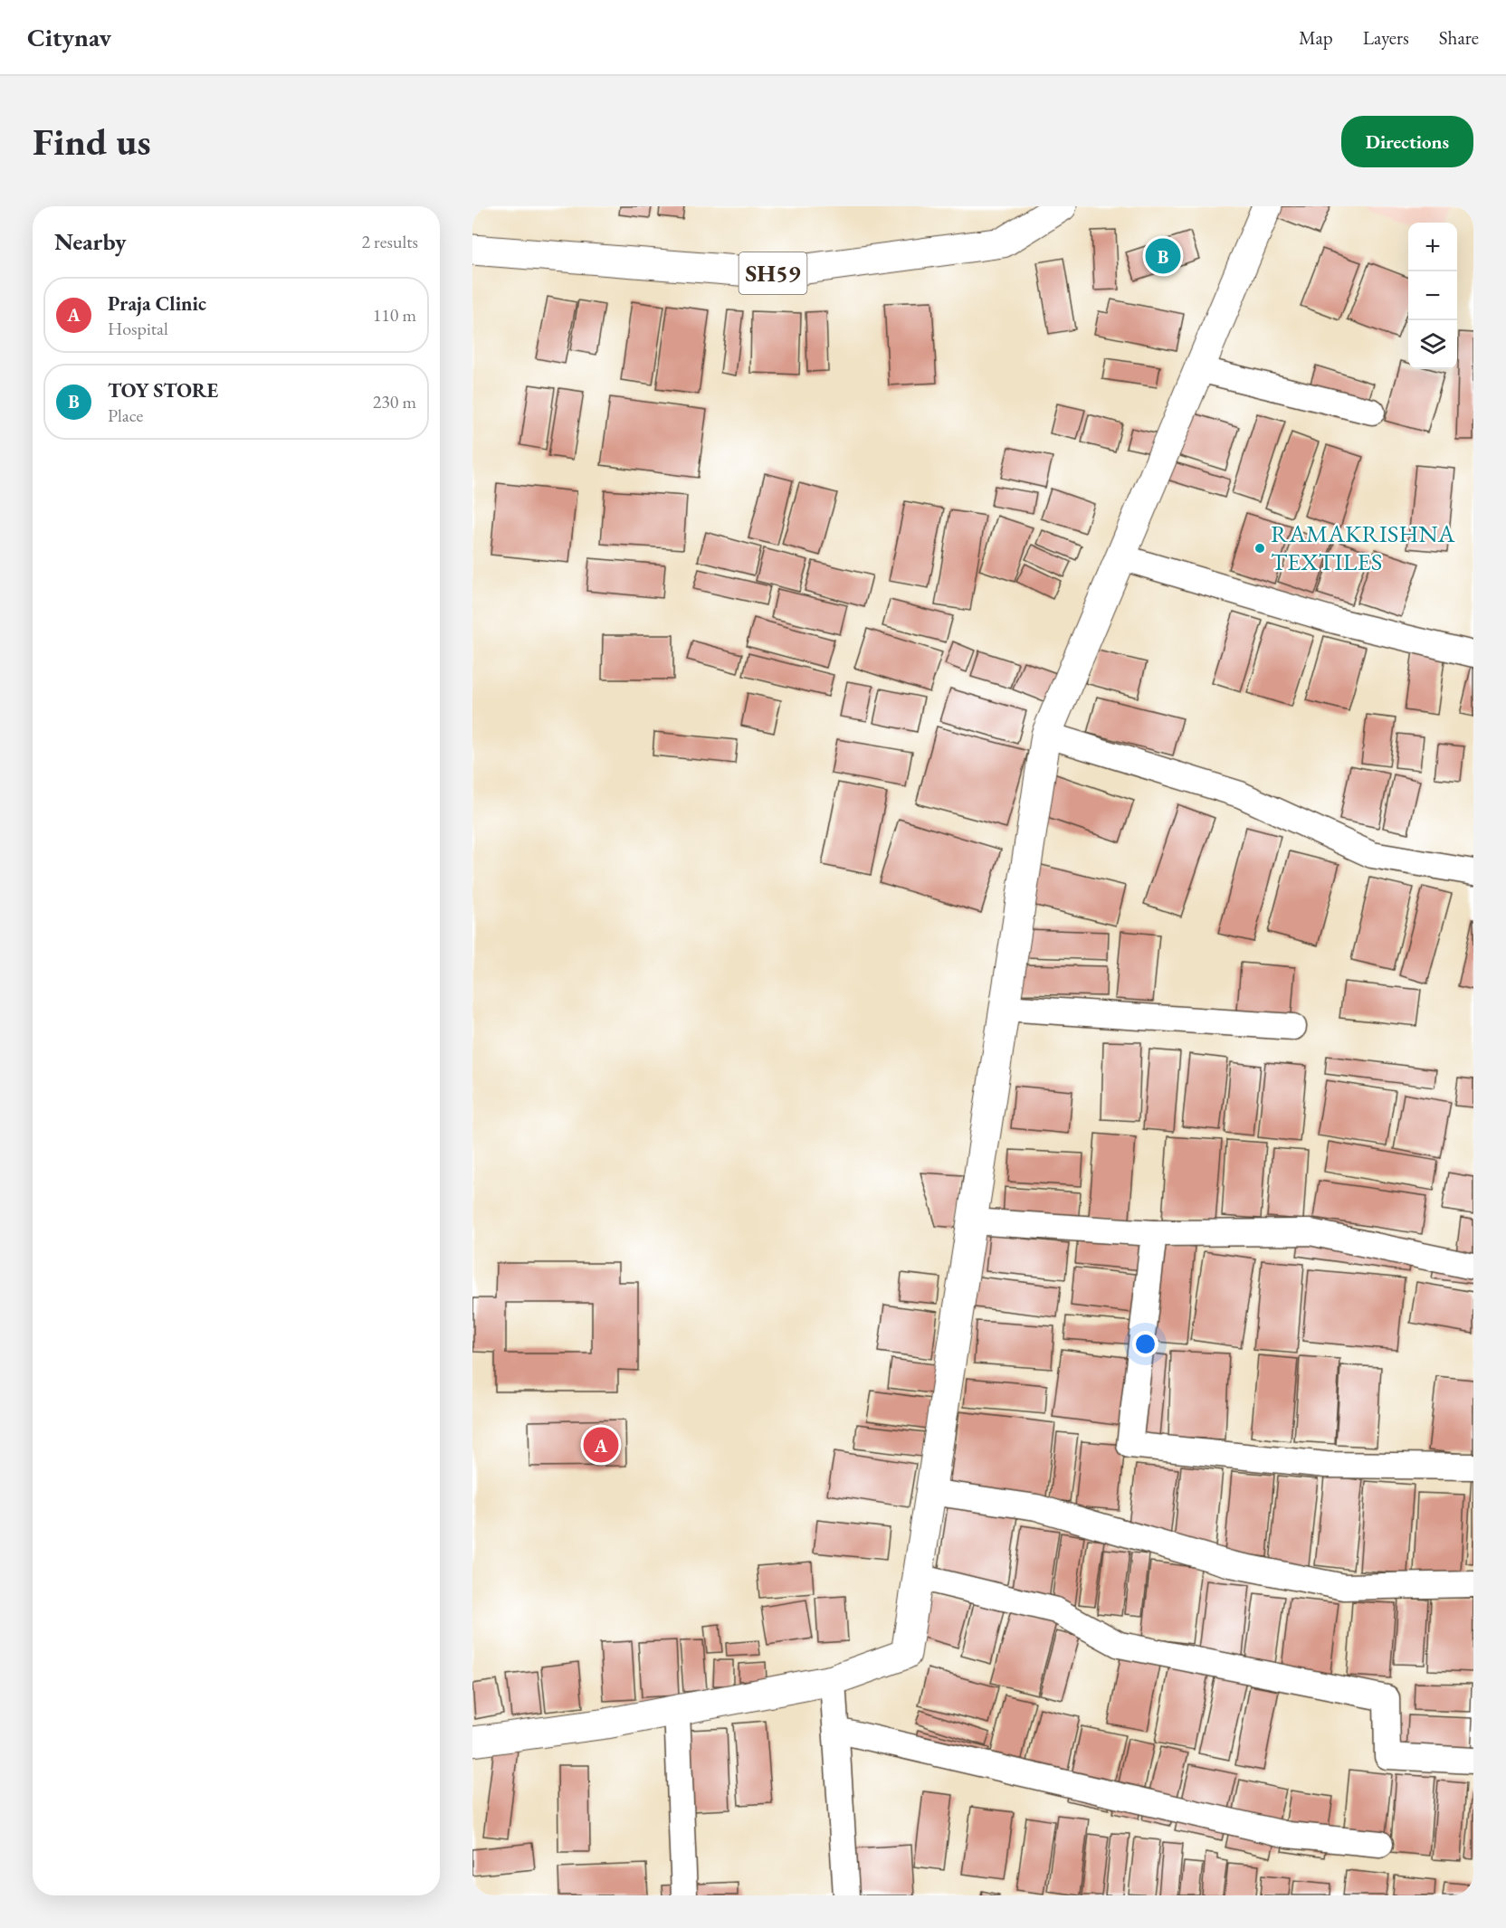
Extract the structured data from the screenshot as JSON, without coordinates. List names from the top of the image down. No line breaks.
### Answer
{"streets":{"street":["SH59"]},"places":["RAMAKRISHNA TEXTILES"],"page":{"header":"Citynav","nav":["Map","Layers","Share"],"buttons":"Directions","title":"Find us","heading":["Nearby","2 results"],"map_buttons":["+","−"],"pins":["B","A"],"list":[{"mark":"A","name":"Praja Clinic","note":"Hospital","value":"110 m"},{"mark":"B","name":"TOY STORE","note":"Place","value":"230 m"}]}}
